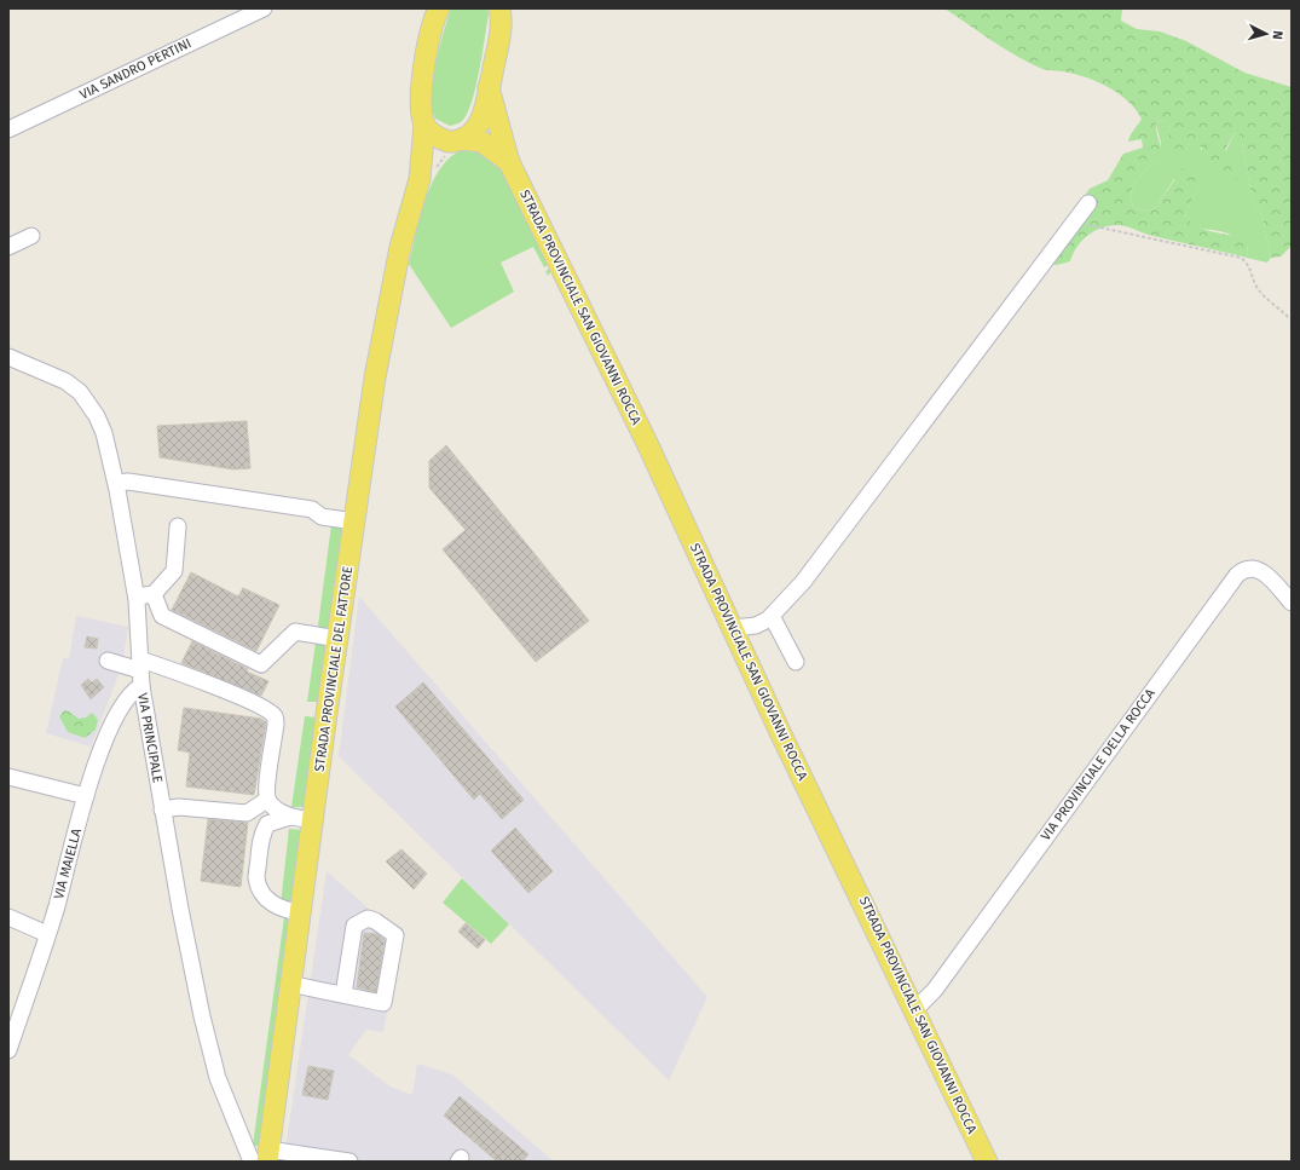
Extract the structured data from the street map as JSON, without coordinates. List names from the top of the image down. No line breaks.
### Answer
{"streets":{"main road":["STRADA PROVINCIALE SAN GIOVANNI ROCCA","STRADA PROVINCIALE DEL FATTORE"],"street":["VIA SANDRO PERTINI","VIA PRINCIPALE","VIA PROVINCIALE DELLA ROCCA","VIA MAIELLA"]},"crossings":[["STRADA PROVINCIALE SAN GIOVANNI ROCCA","STRADA PROVINCIALE DEL FATTORE"],["STRADA PROVINCIALE SAN GIOVANNI ROCCA","VIA PROVINCIALE DELLA ROCCA"],["VIA PRINCIPALE","VIA MAIELLA"]],"north":"right"}
